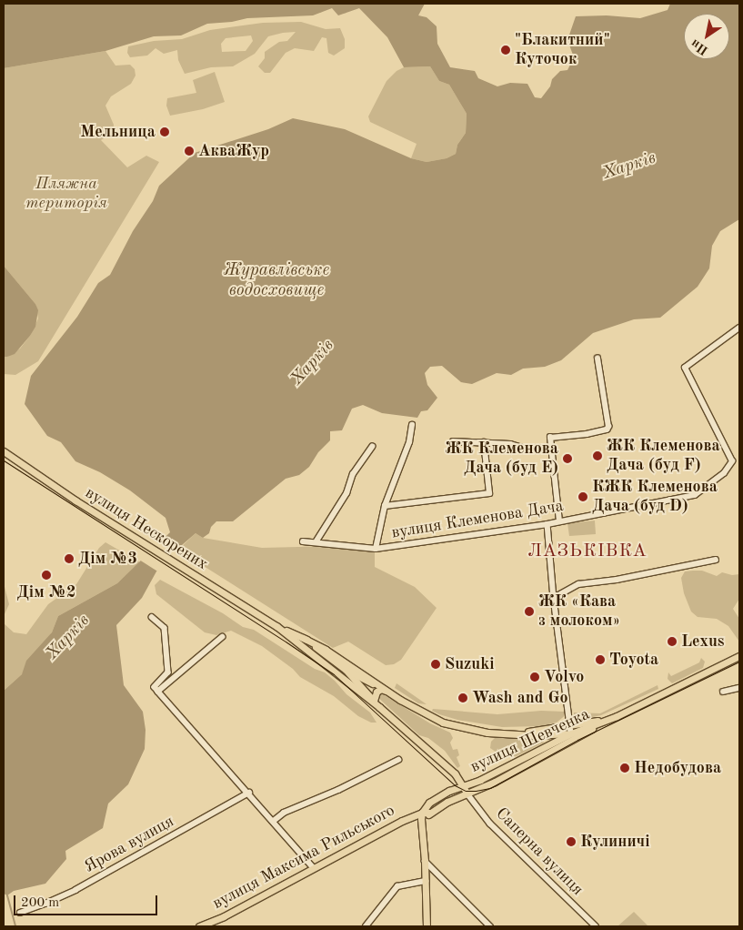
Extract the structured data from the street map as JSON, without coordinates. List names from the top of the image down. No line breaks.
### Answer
{"streets":{"main road":["вулиця Нескорених","вулиця Шевченка","вулиця Максима Рильського"],"street":["вулиця Клеменова Дача","Ярова вулиця","Саперна вулиця"]},"crossings":[["вулиця Нескорених","вулиця Шевченка"],["вулиця Нескорених","Саперна вулиця"],["вулиця Нескорених","вулиця Максима Рильського"],["вулиця Шевченка","Саперна вулиця"],["вулиця Шевченка","вулиця Максима Рильського"]],"districts":["ЛАЗЬКІВКА"],"water":["Харків","Журавлівське водосховище"],"parks":["Пляжна територія"],"places":["\"Блакитний\" Куточок","Мельница","АкваЖур","ЖК Клеменова Дача (буд F)","ЖК Клеменова Дача (буд Е)","КЖК Клеменова Дача (буд D)","Дім №3","Дім №2","ЖК «Кава з молоком»","Lexus","Toyota","Suzuki","Volvo","Wash and Go","Недобудова","Кулиничі"],"scale_bar":"200 m","north":"bottom left"}
